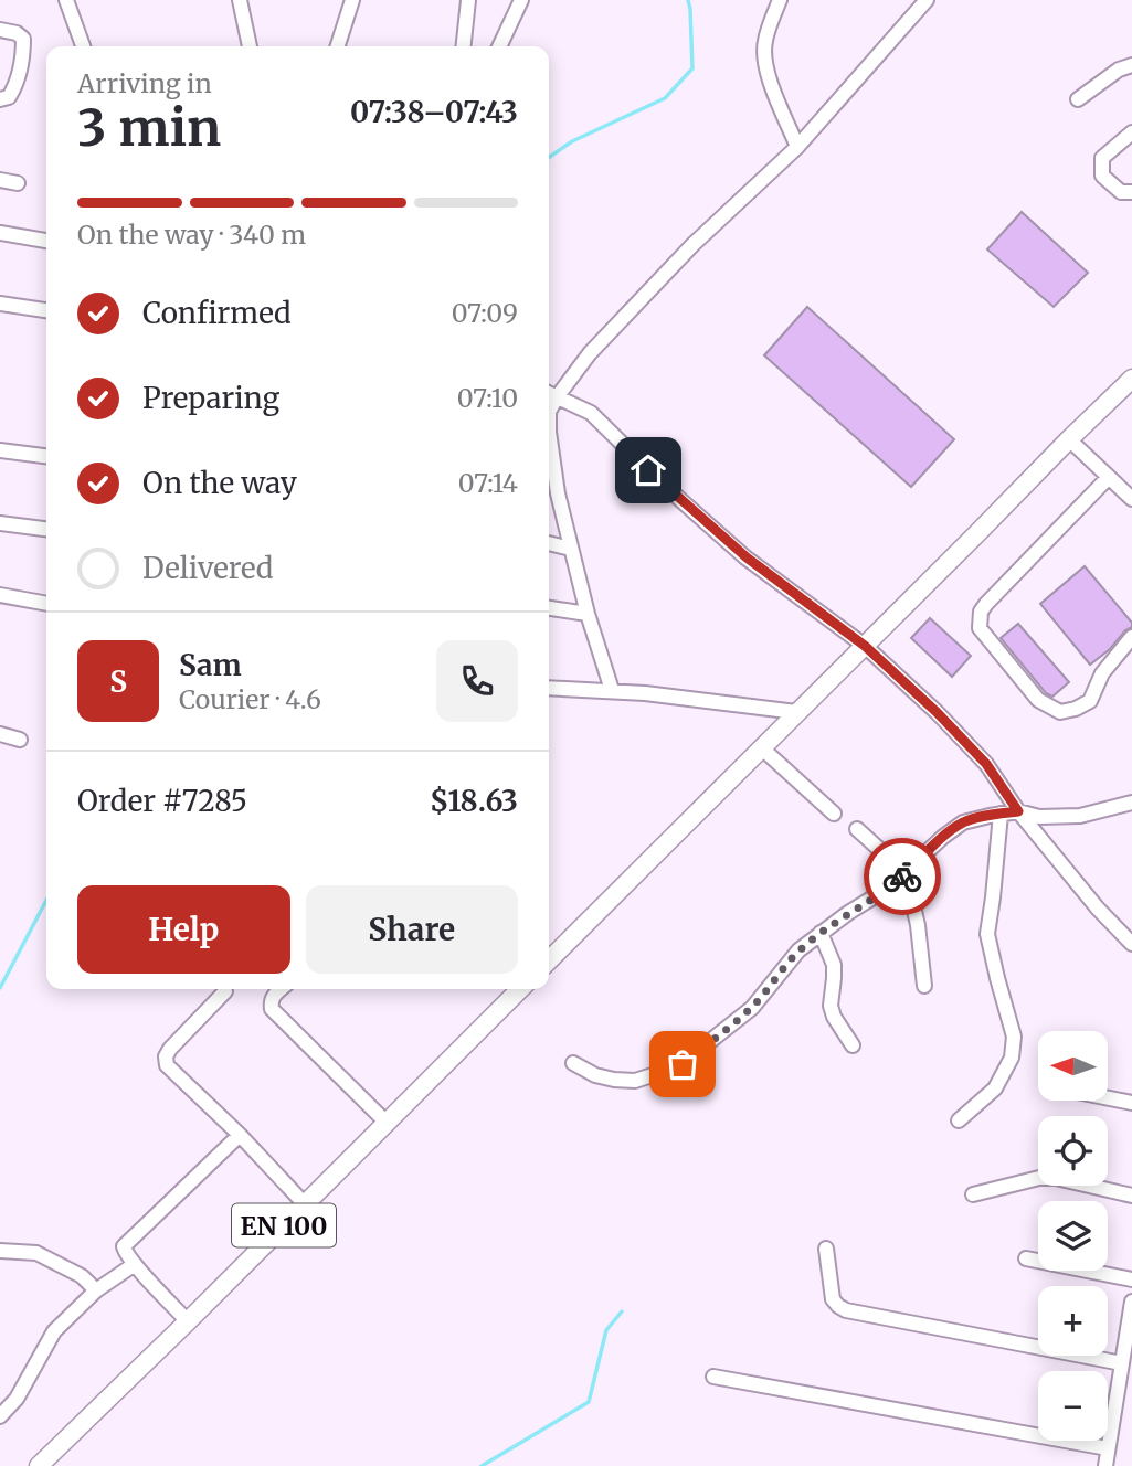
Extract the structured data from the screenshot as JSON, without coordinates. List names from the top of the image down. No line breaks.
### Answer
{"streets":{"main road":["EN 100"]},"north":"left","page":{"heading":["3 min","Arriving in","07:38–07:43"],"panel":["Sam","Courier · 4.6","Order #7285","$18.63"],"bar":"On the way · 340 m","list":[["Confirmed","07:09"],["Preparing","07:10"],["On the way","07:14"],"Delivered"],"round":"S","buttons":["Help","Share"],"map_buttons":["+","−"]}}
